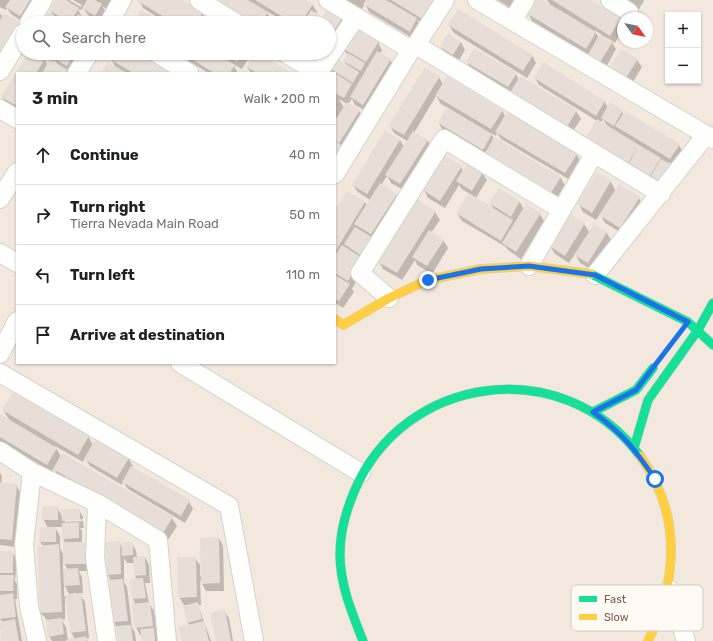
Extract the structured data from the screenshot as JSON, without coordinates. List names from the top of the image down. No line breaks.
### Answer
{"legend":["Fast","Slow"],"north":"bottom right","page":{"map_buttons":["+","−"],"search":"Search here","heading":["3 min","Walk · 200 m"],"list":[["Continue","40 m"],["Turn right","Tierra Nevada Main Road","50 m"],["Turn left","110 m"],"Arrive at destination"]}}
